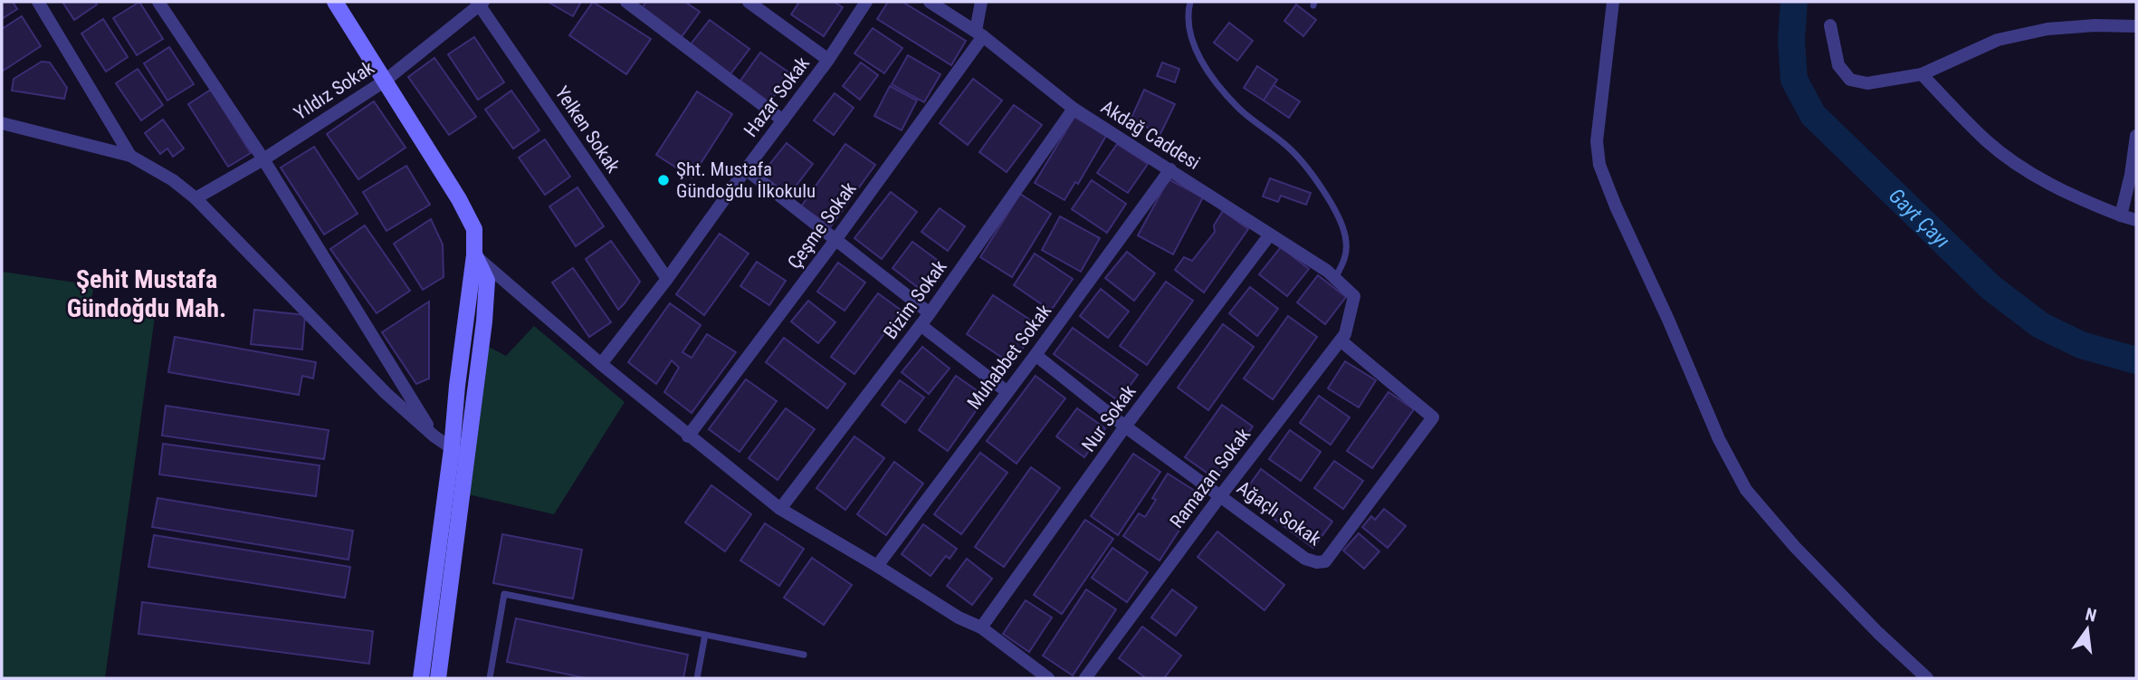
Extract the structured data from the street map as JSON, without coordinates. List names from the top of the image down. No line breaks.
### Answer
{"streets":{"street":["Yıldız Sokak","Hazar Sokak","Yelken Sokak","Akdağ Caddesi","Çeşme Sokak","Bizim Sokak","Muhabbet Sokak","Nur Sokak","Ramazan Sokak","Ağaçlı Sokak"]},"crossings":[["Yıldız Sokak","Yelken Sokak"],["Hazar Sokak","Yelken Sokak"],["Akdağ Caddesi","Çeşme Sokak"],["Akdağ Caddesi","Bizim Sokak"],["Akdağ Caddesi","Muhabbet Sokak"],["Akdağ Caddesi","Nur Sokak"],["Akdağ Caddesi","Ramazan Sokak"],["Muhabbet Sokak","Ağaçlı Sokak"],["Nur Sokak","Ağaçlı Sokak"],["Ramazan Sokak","Ağaçlı Sokak"]],"districts":["Şehit Mustafa Gündoğdu Mah."],"water":["Gayt Çayı"],"places":["Şht. Mustafa Gündoğdu İlkokulu"],"north":"top"}
